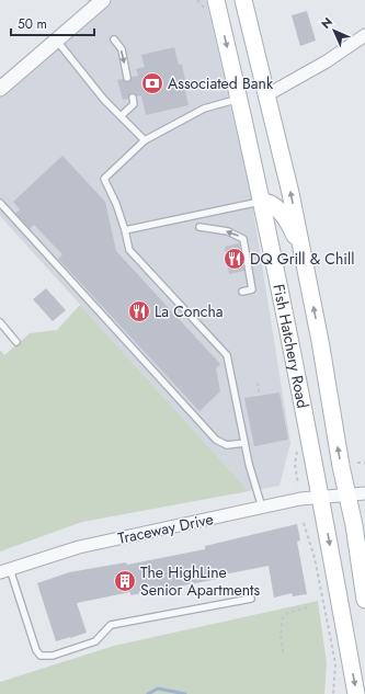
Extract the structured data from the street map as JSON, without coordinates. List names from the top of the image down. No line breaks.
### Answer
{"streets":{"main road":["Fish Hatchery Road"],"street":["Traceway Drive"]},"crossings":[["Fish Hatchery Road","Traceway Drive"]],"places":{"bank":["Associated Bank"],"restaurant":["DQ Grill & Chill","La Concha"],"building":["The HighLine Senior Apartments"]},"scale_bar":"50 m","north":"top left"}
